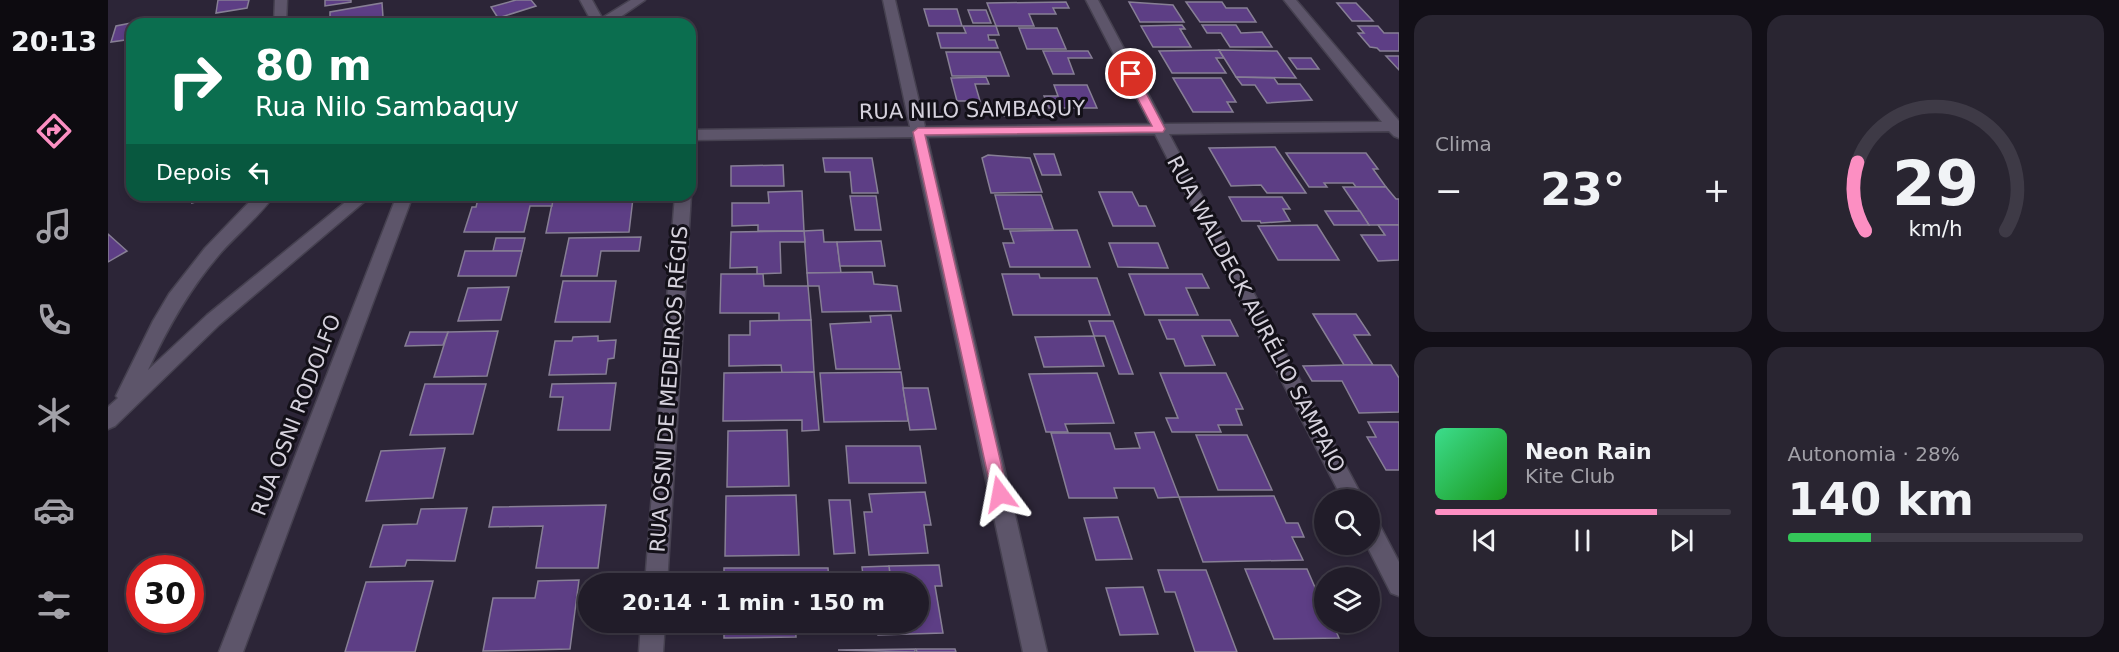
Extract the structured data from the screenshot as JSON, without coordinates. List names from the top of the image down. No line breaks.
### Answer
{"streets":{"street":["RUA NILO SAMBAQUY","RUA WALDECK AURÉLIO SAMPAIO","RUA OSNI DE MEDEIROS RÉGIS","RUA OSNI RODOLFO"]},"crossings":[["RUA NILO SAMBAQUY","RUA WALDECK AURÉLIO SAMPAIO"]],"page":{"tabs":"20:13","tile":["Clima",["Autonomia · 28%","140 km"]],"turn":["80 m","Rua Nilo Sambaquy"],"then":"Depois","heat":["−","23°","+"],"song":["Neon Rain","Kite Club"],"limit":"30","trip":"20:14 · 1 min · 150 m","gauge":["29","km/h"]}}
